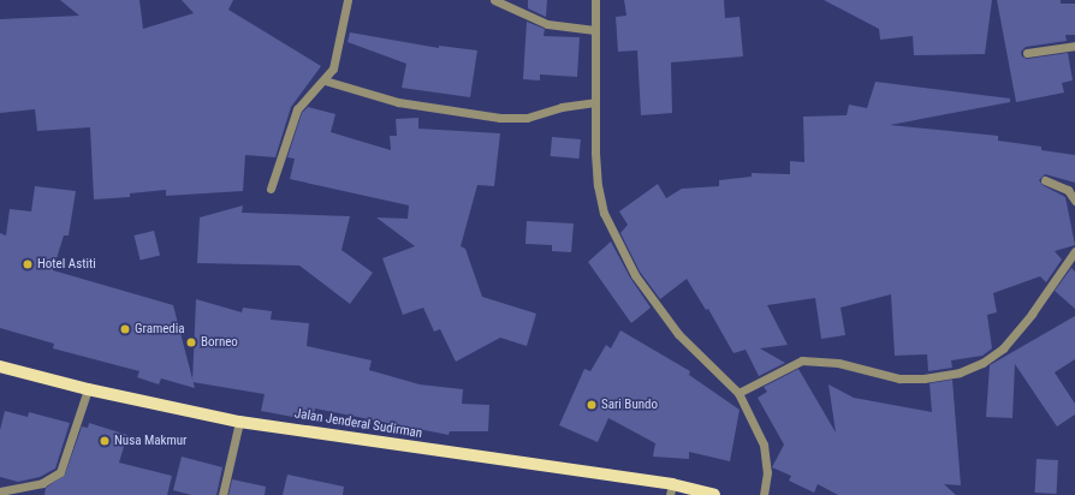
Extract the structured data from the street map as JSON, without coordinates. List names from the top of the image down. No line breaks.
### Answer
{"streets":{"main road":["Jalan Jenderal Sudirman"]},"places":["Hotel Astiti","Gramedia","Borneo","Sari Bundo","Nusa Makmur"]}
